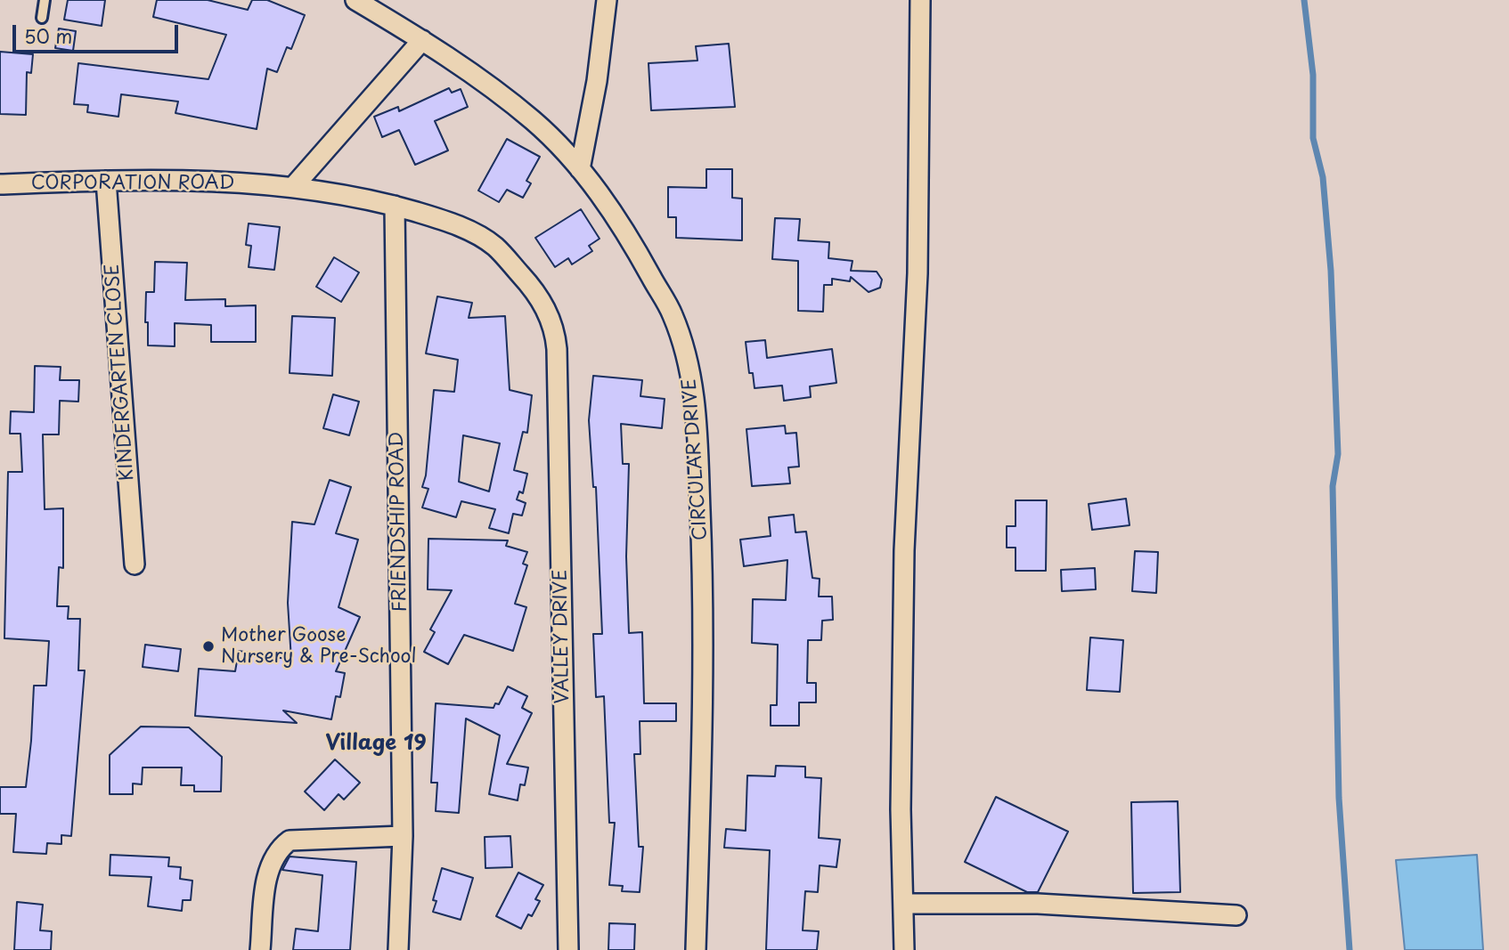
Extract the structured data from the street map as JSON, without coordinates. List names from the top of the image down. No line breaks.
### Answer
{"streets":{"street":["CORPORATION ROAD","KINDERGARTEN CLOSE","CIRCULAR DRIVE","FRIENDSHIP ROAD","VALLEY DRIVE"]},"crossings":[["CORPORATION ROAD","KINDERGARTEN CLOSE"],["CORPORATION ROAD","FRIENDSHIP ROAD"],["CORPORATION ROAD","VALLEY DRIVE"]],"districts":["Village 19"],"places":["Mother Goose Nursery & Pre-School"],"scale_bar":"50 m"}
